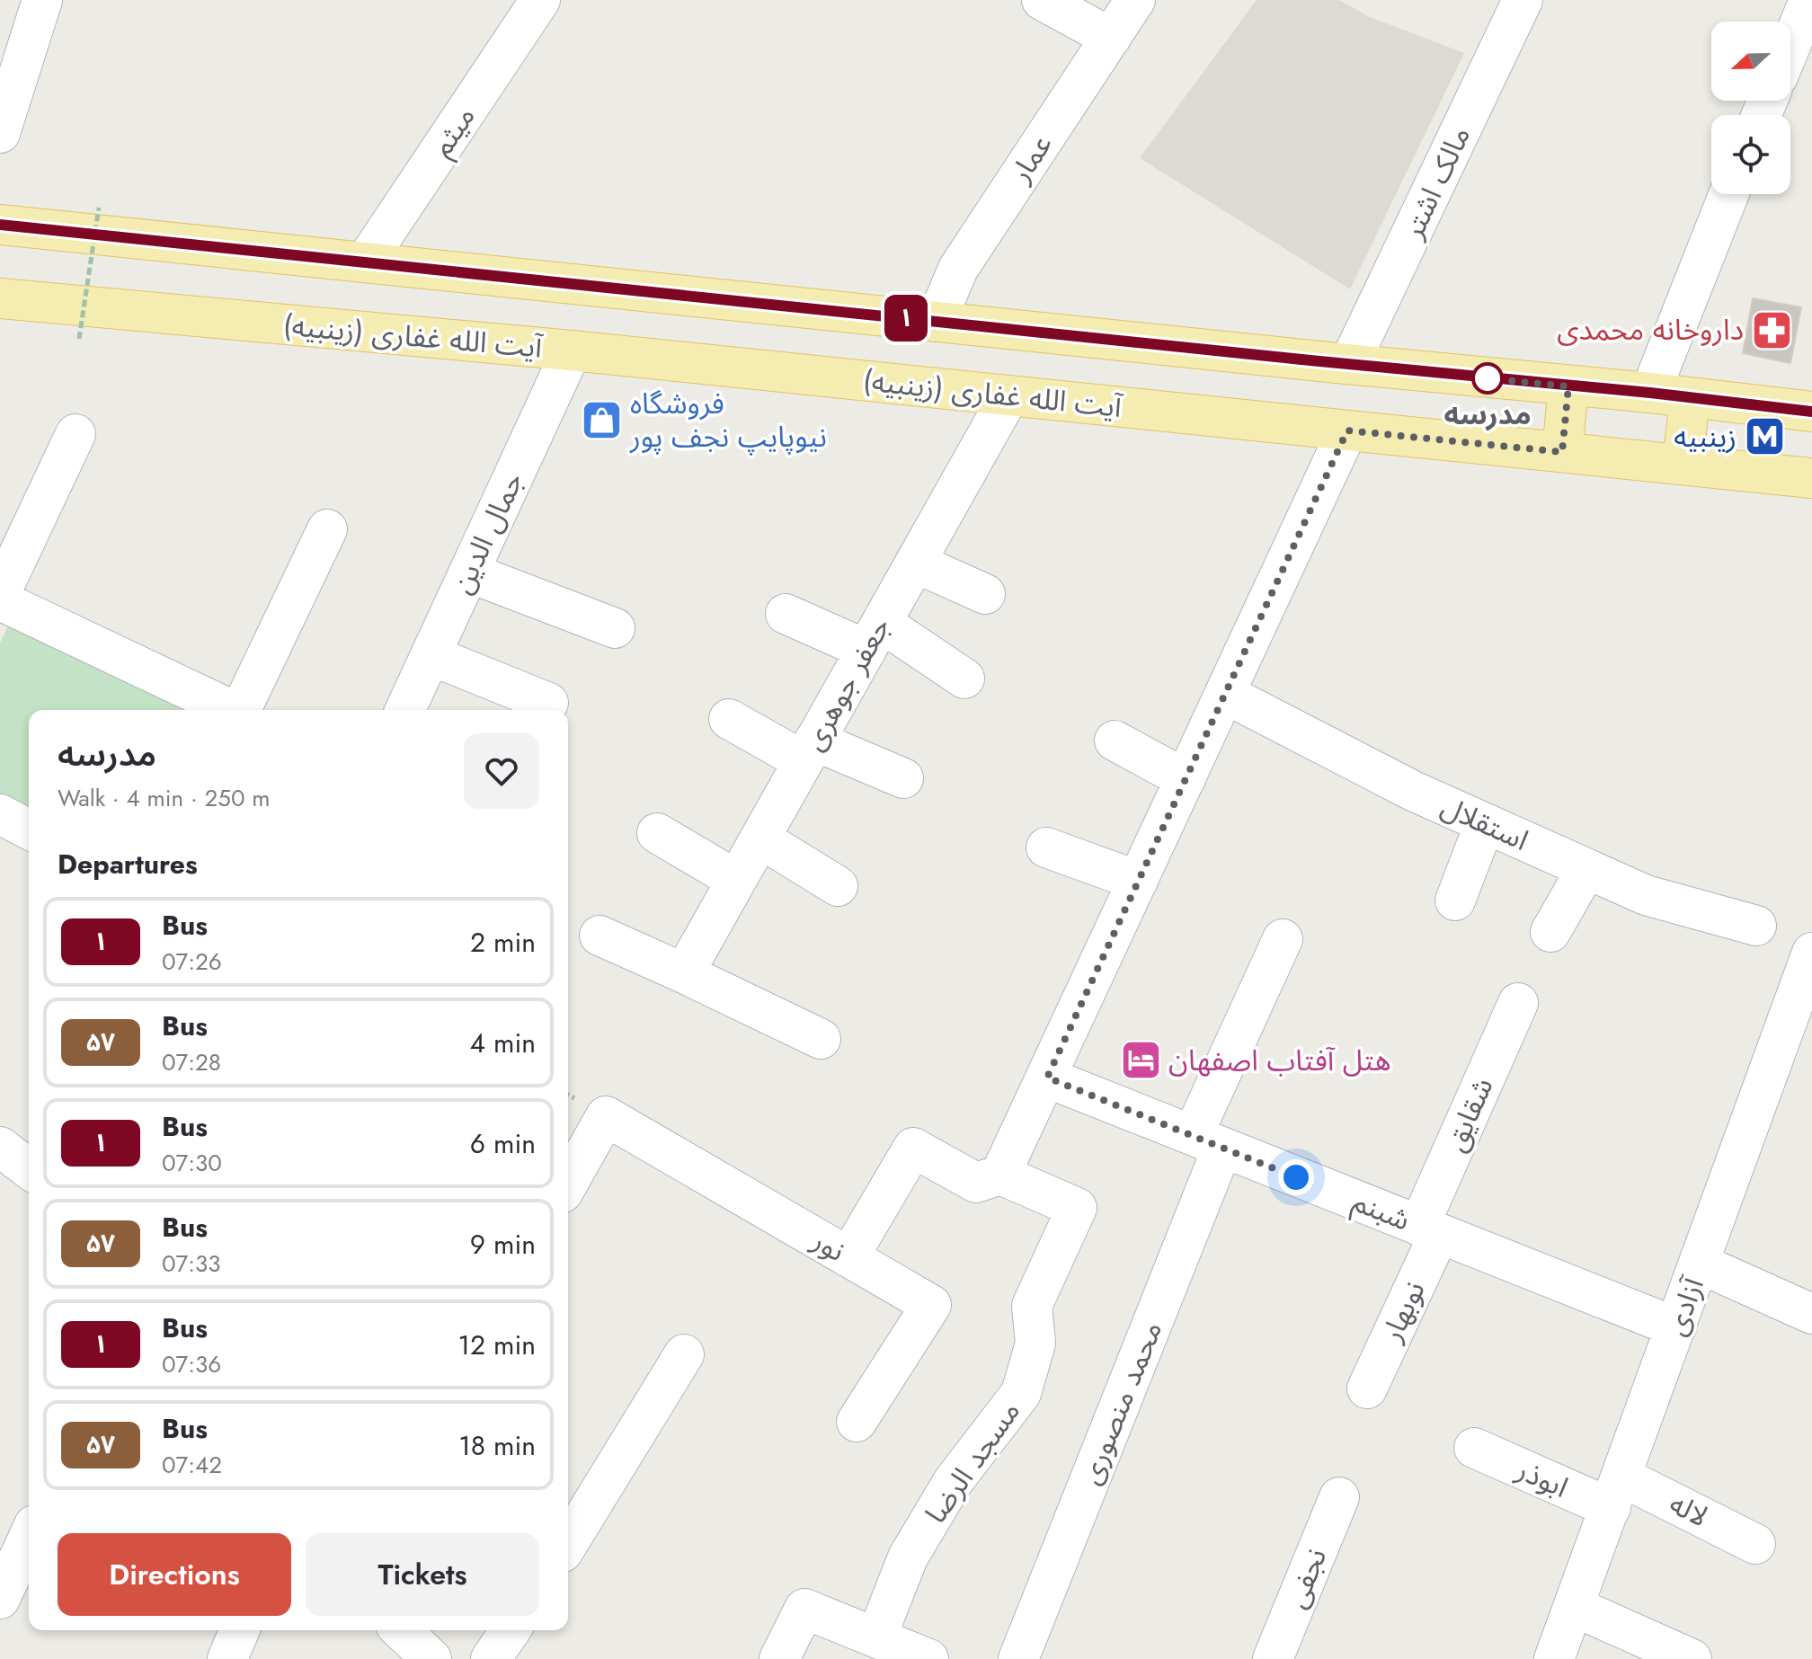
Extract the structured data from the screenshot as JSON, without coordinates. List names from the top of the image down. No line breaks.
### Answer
{"streets":{"main road":["آیت الله غفاری (زینبیه)"],"street":["میثم","عمار","مالک اشتر","جمال الدین","جعفر جوهری","استقلال","شقایق","شبنم","نور","آزادی","نوبهار","محمد منصوری","مسجد الرضا","ابوذر","لاله","نجفی"]},"crossings":[["آیت الله غفاری (زینبیه)","جمال الدین"],["آیت الله غفاری (زینبیه)","جعفر جوهری"],["شقایق","شبنم"],["شقایق","نوبهار"],["شبنم","آزادی"],["شبنم","نوبهار"],["شبنم","محمد منصوری"],["نور","مسجد الرضا"],["آزادی","ابوذر"],["آزادی","لاله"],["ابوذر","لاله"]],"places":{"pharmacy":["داروخانه محمدی"],"other":["مدرسه"],"shop":["فروشگاه نیوپایپ نجف پور"],"metro station":["زینبیه"],"hotel":["هتل آفتاب اصفهان"]},"lines":["bus line ۱"],"north":"left","page":{"on_map":"۱","heading":[["مدرسه","Walk · 4 min · 250 m"],"Departures"],"list":[{"mark":"۱","name":"Bus","note":"07:26","value":"2 min"},{"mark":"۵۷","name":"Bus","note":"07:28","value":"4 min"},{"mark":"۱","name":"Bus","note":"07:30","value":"6 min"},{"mark":"۵۷","name":"Bus","note":"07:33","value":"9 min"},{"mark":"۱","name":"Bus","note":"07:36","value":"12 min"},{"mark":"۵۷","name":"Bus","note":"07:42","value":"18 min"}],"buttons":["Directions","Tickets"]}}
